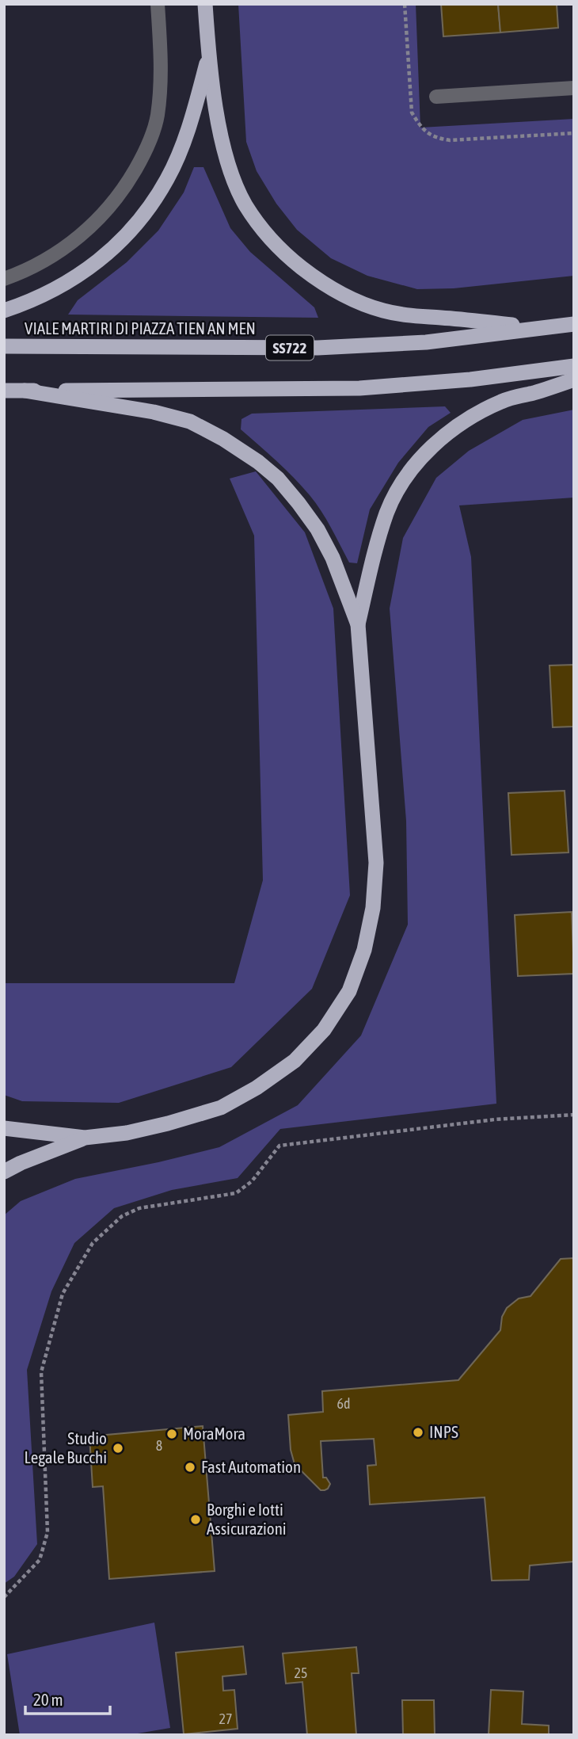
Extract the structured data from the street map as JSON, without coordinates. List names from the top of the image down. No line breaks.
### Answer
{"streets":{"highway":["VIALE MARTIRI DI PIAZZA TIEN AN MEN","SS722"]},"places":["INPS","MoraMora","Studio Legale Bucchi","Fast Automation","Borghi e Iotti Assicurazioni"],"house_numbers":["6d","8","25","27"],"scale_bar":"20 m"}
